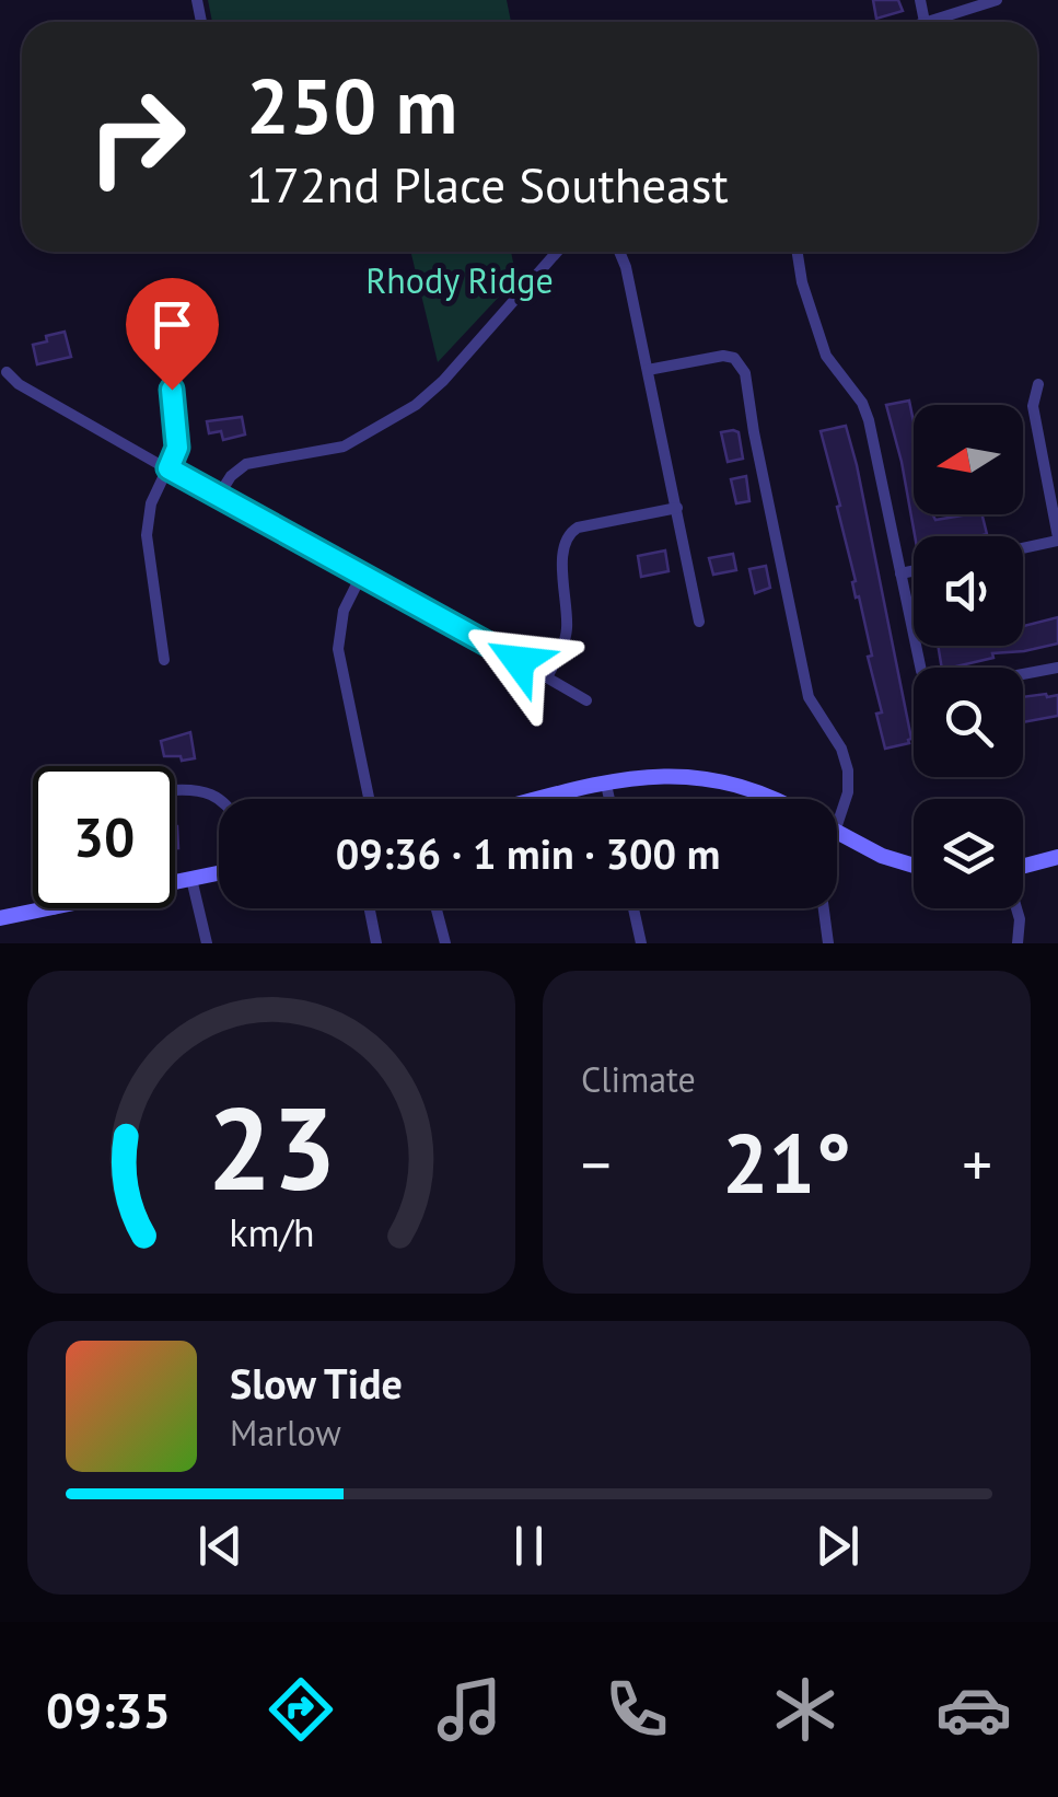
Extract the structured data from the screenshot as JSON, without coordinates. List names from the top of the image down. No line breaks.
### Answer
{"parks":["Rhody Ridge"],"north":"left","page":{"turn":["250 m","172nd Place Southeast"],"limit":"30","trip":"09:36 · 1 min · 300 m","tile":"Climate","heat":["−","21°","+"],"song":["Slow Tide","Marlow"],"tabs":"09:35","gauge":["23","km/h"]}}
